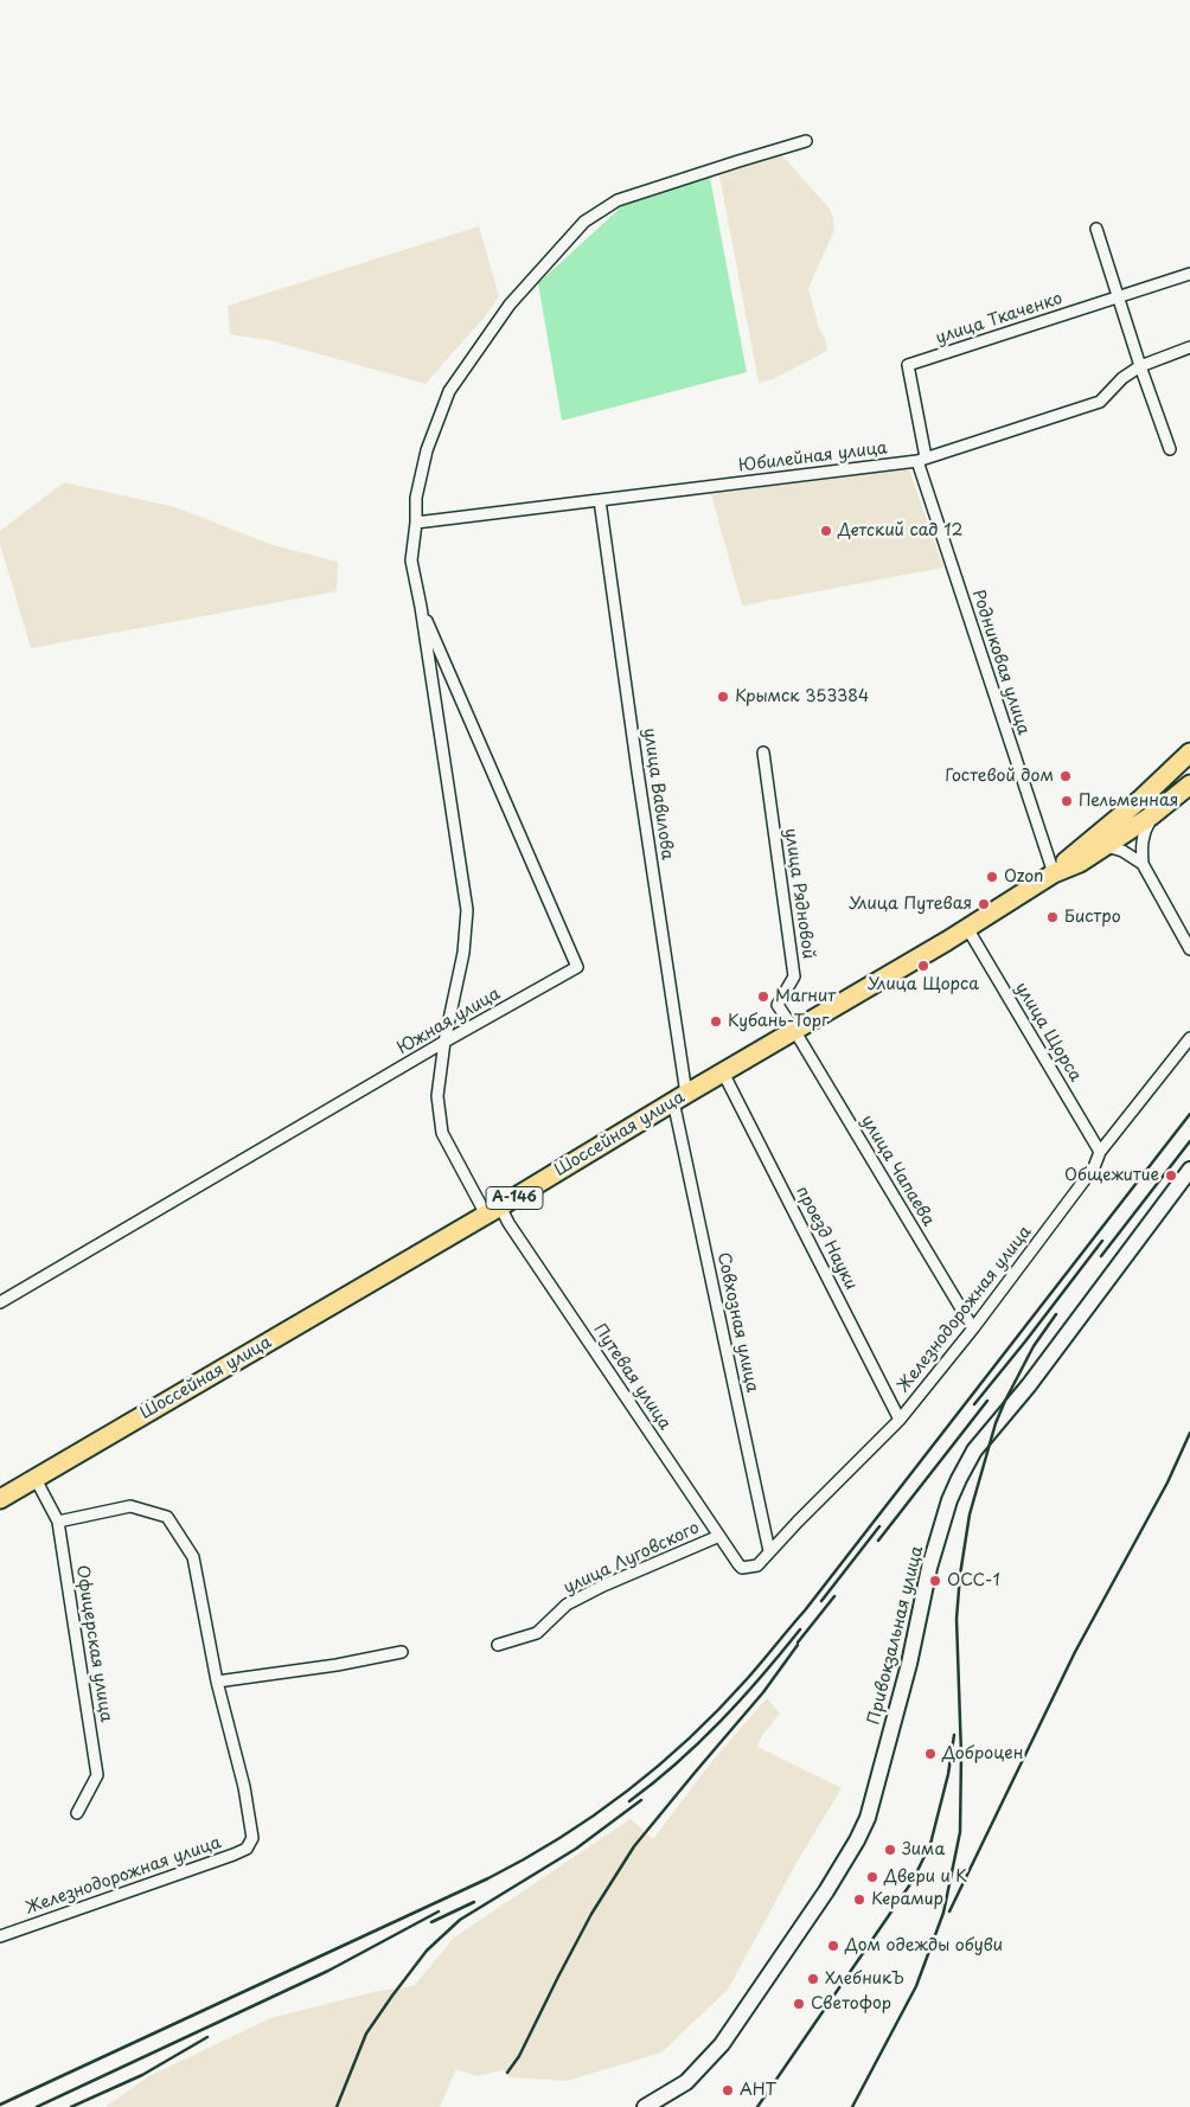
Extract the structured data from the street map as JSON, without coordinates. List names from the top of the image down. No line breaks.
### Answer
{"streets":{"highway":["Шоссейная улица","А-146"],"main road":["Привокзальная улица"],"street":["улица Ткаченко","Юбилейная улица","Родниковая улица","улица Вавилова","улица Рядновой","Южная улица","улица Щорса","улица Чапаева","проезд Науки","Железнодорожная улица","Совхозная улица","Путевая улица","улица Луговского","Офицерская улица"]},"crossings":[["улица Ткаченко","Юбилейная улица"],["улица Ткаченко","Родниковая улица"],["Юбилейная улица","Родниковая улица"],["Юбилейная улица","улица Вавилова"],["Родниковая улица","Шоссейная улица"],["Родниковая улица","А-146"],["улица Вавилова","Шоссейная улица"],["улица Вавилова","Совхозная улица"],["улица Рядновой","Шоссейная улица"],["улица Рядновой","улица Чапаева"],["Южная улица","Путевая улица"],["улица Щорса","Шоссейная улица"],["улица Щорса","Железнодорожная улица"],["Шоссейная улица","улица Чапаева"],["Шоссейная улица","А-146"],["Шоссейная улица","проезд Науки"],["Шоссейная улица","Совхозная улица"],["Шоссейная улица","Путевая улица"],["Шоссейная улица","Офицерская улица"],["улица Чапаева","Железнодорожная улица"],["проезд Науки","Железнодорожная улица"],["Железнодорожная улица","Совхозная улица"],["Железнодорожная улица","Путевая улица"],["Путевая улица","улица Луговского"]],"places":["Детский сад 12","Крымск 353384","Гостевой дом","Пельменная","Ozon","Улица Путевая","Бистро","Улица Щорса","Магнит","Кубань-Торг","Общежитие","ОСС-1","Доброцен","Зима","Двери и К","Керамир","Дом одежды обуви","ХлебникЪ","Светофор","АНТ"]}
